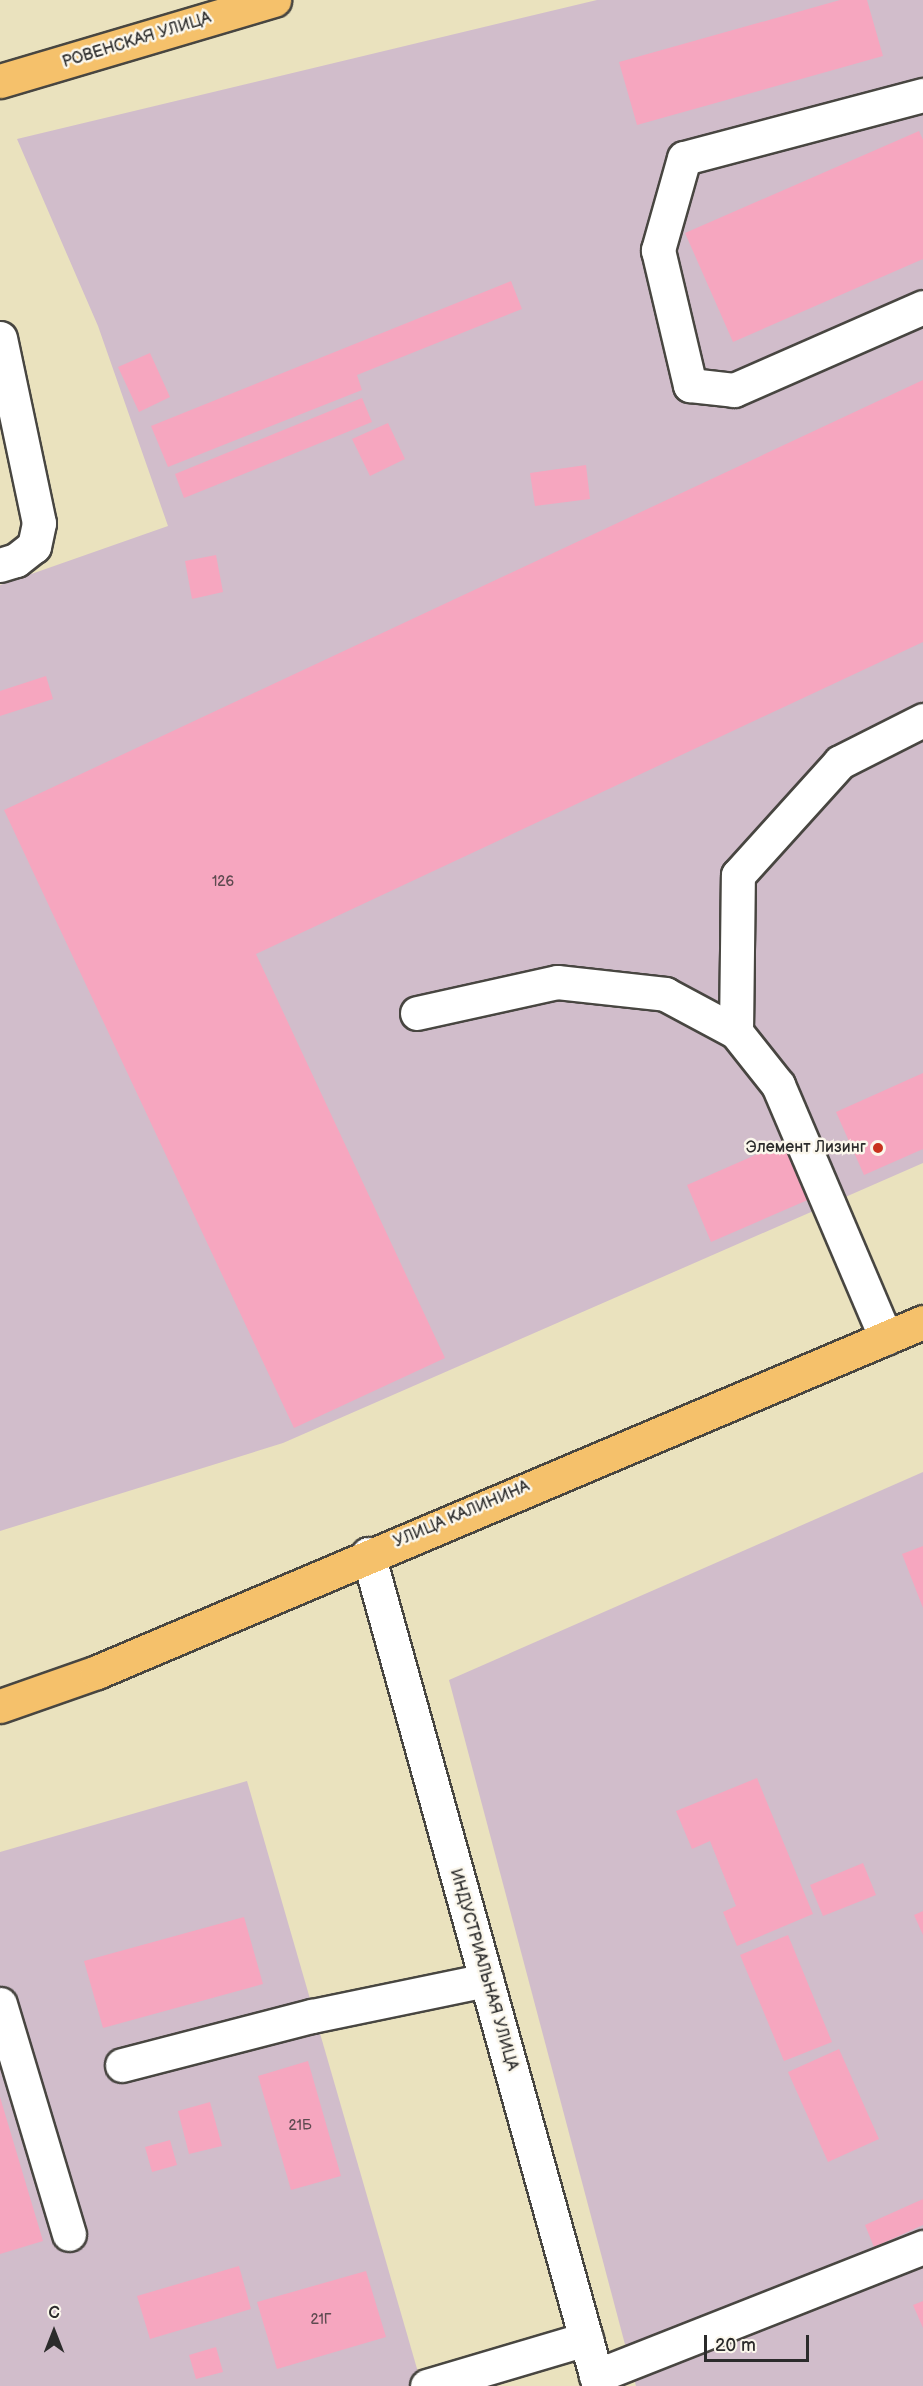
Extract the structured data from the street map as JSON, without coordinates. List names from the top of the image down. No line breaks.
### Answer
{"streets":{"main road":["РОВЕНСКАЯ УЛИЦА","УЛИЦА КАЛИНИНА"],"street":["ИНДУСТРИАЛЬНАЯ УЛИЦА"]},"crossings":[["УЛИЦА КАЛИНИНА","ИНДУСТРИАЛЬНАЯ УЛИЦА"]],"places":["Элемент Лизинг"],"house_numbers":["126","21Б","21Г"],"scale_bar":"20 m","north":"top"}
